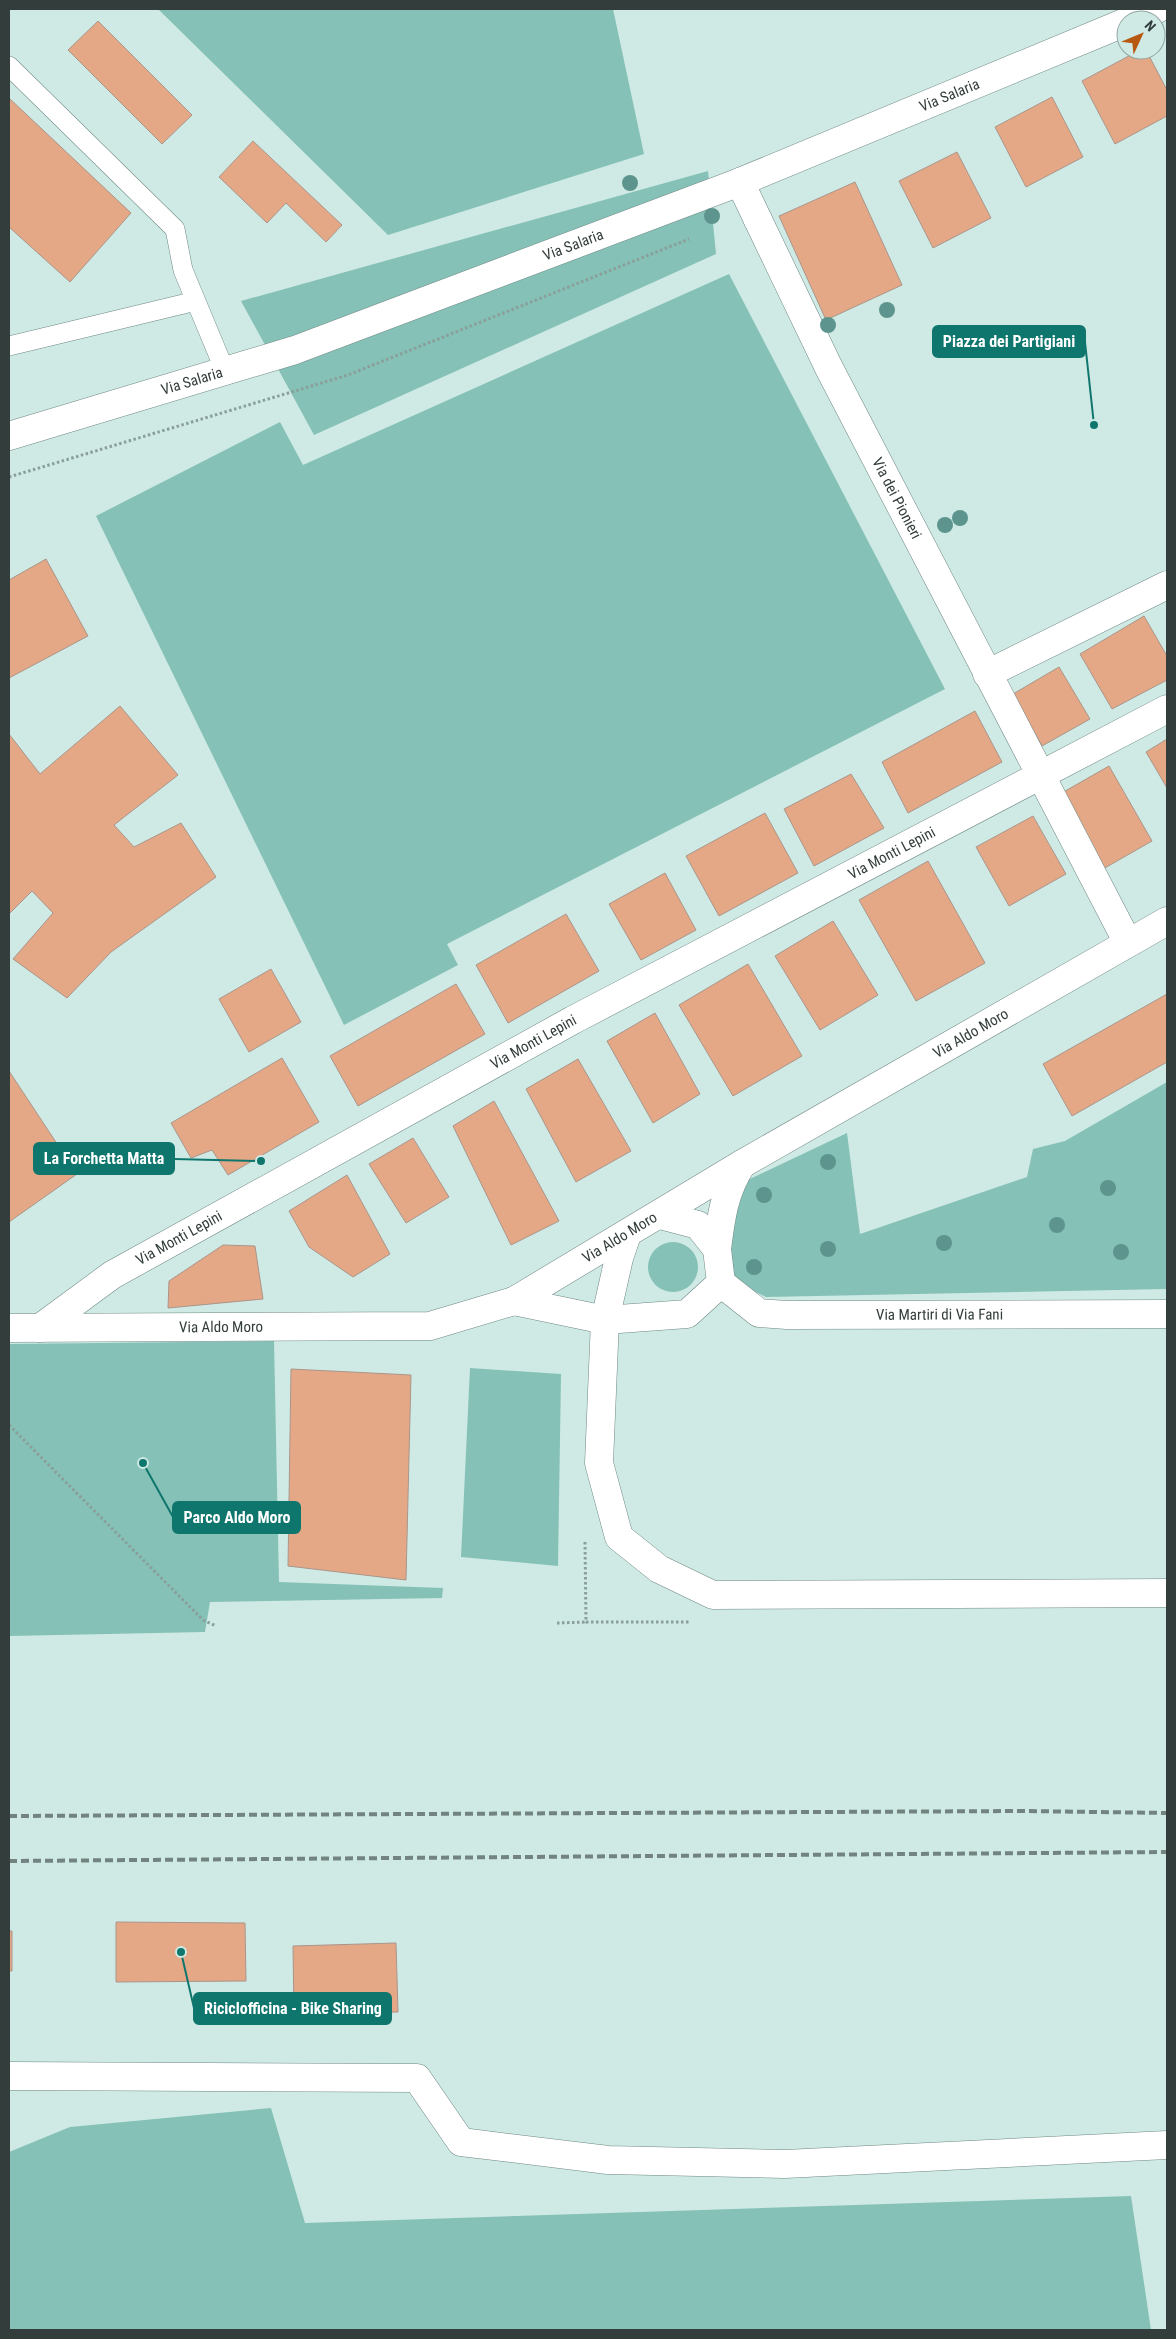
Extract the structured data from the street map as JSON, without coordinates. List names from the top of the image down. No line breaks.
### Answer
{"streets":{"street":["Via Salaria","Via dei Pionieri","Via Monti Lepini","Via Aldo Moro","Via Martiri di Via Fani"]},"crossings":[["Via Salaria","Via dei Pionieri"],["Via dei Pionieri","Via Monti Lepini"],["Via Monti Lepini","Via Aldo Moro"]],"places":["Piazza dei Partigiani","La Forchetta Matta","Parco Aldo Moro","Riciclofficina - Bike Sharing"],"north":"top right"}
